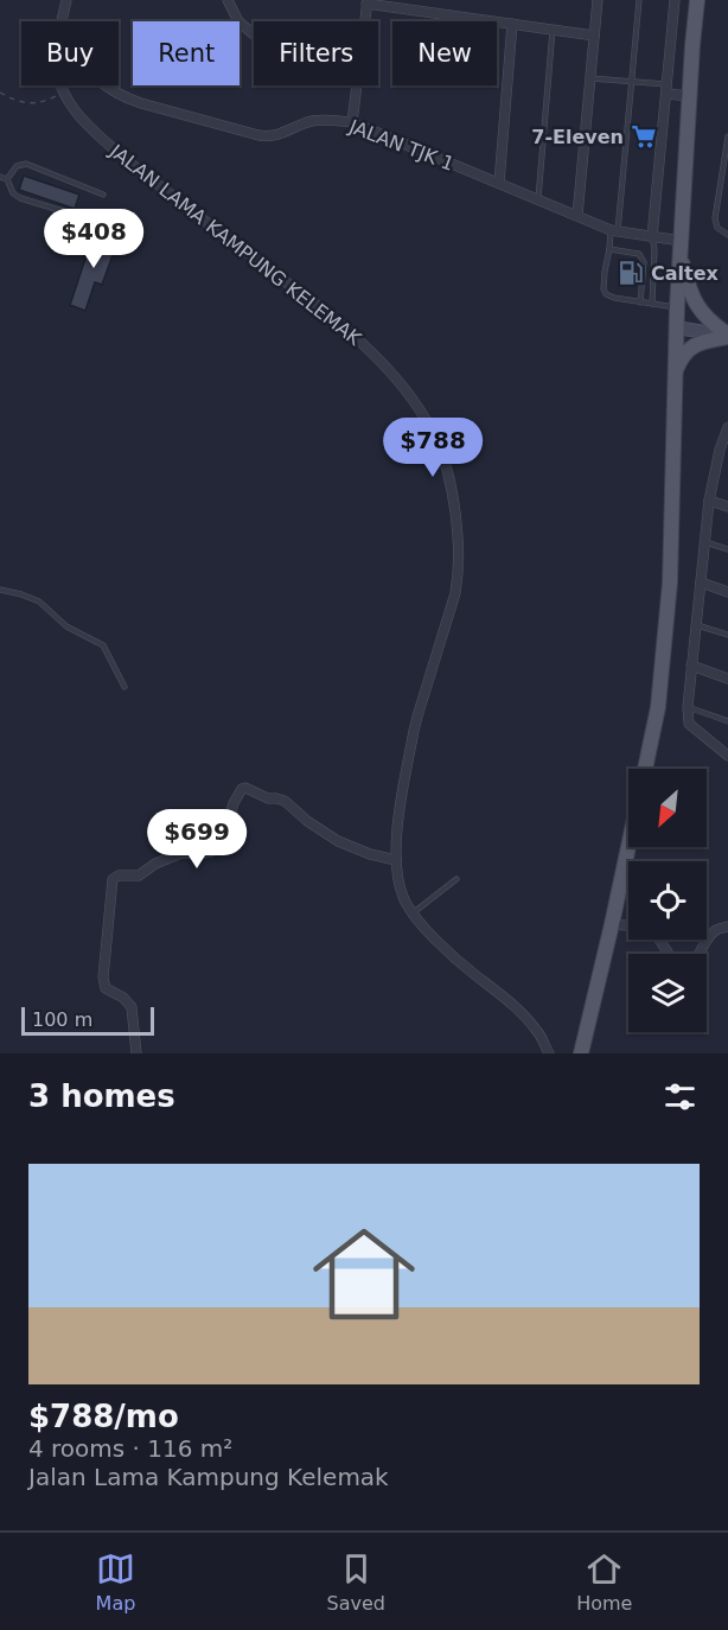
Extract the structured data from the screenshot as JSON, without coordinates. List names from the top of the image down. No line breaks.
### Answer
{"streets":{"street":["JALAN TJK 1","JALAN LAMA KAMPUNG KELEMAK"]},"places":{"supermarket":["7-Eleven"],"fuel station":["Caltex"]},"scale_bar":"100 m","north":"bottom left","page":{"chip":["Buy","Rent","Filters","New"],"price":["$408","$788","$699"],"scale":"100 m","heading":"3 homes","list":[{"name":"$788/mo","note":"4 rooms · 116 m² · Jalan Lama Kampung Kelemak"}],"tabs":["Map","Saved","Home"]}}
